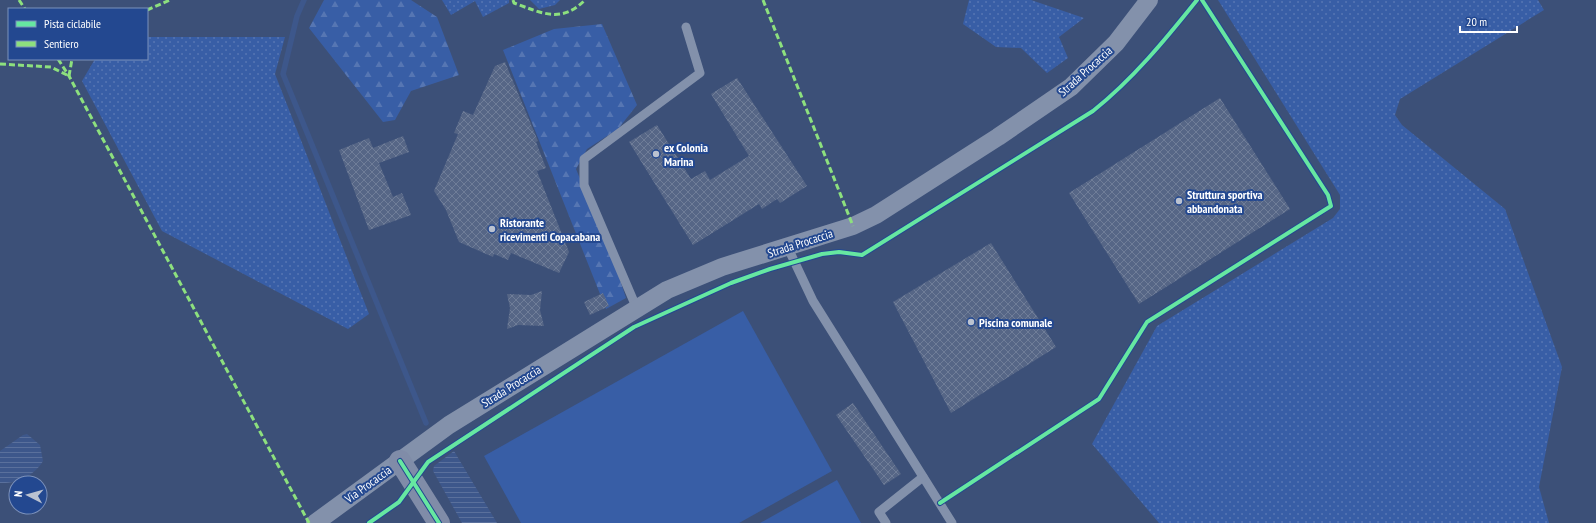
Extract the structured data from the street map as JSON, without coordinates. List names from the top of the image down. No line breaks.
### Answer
{"streets":{"street":["Strada Procaccia","Via Procaccia"]},"crossings":[["Strada Procaccia","Via Procaccia"]],"places":["ex Colonia Marina","Struttura sportiva abbandonata","Ristorante ricevimenti Copacabana","Piscina comunale"],"legend":["Pista ciclabile","Sentiero"],"scale_bar":"20 m","north":"left"}
